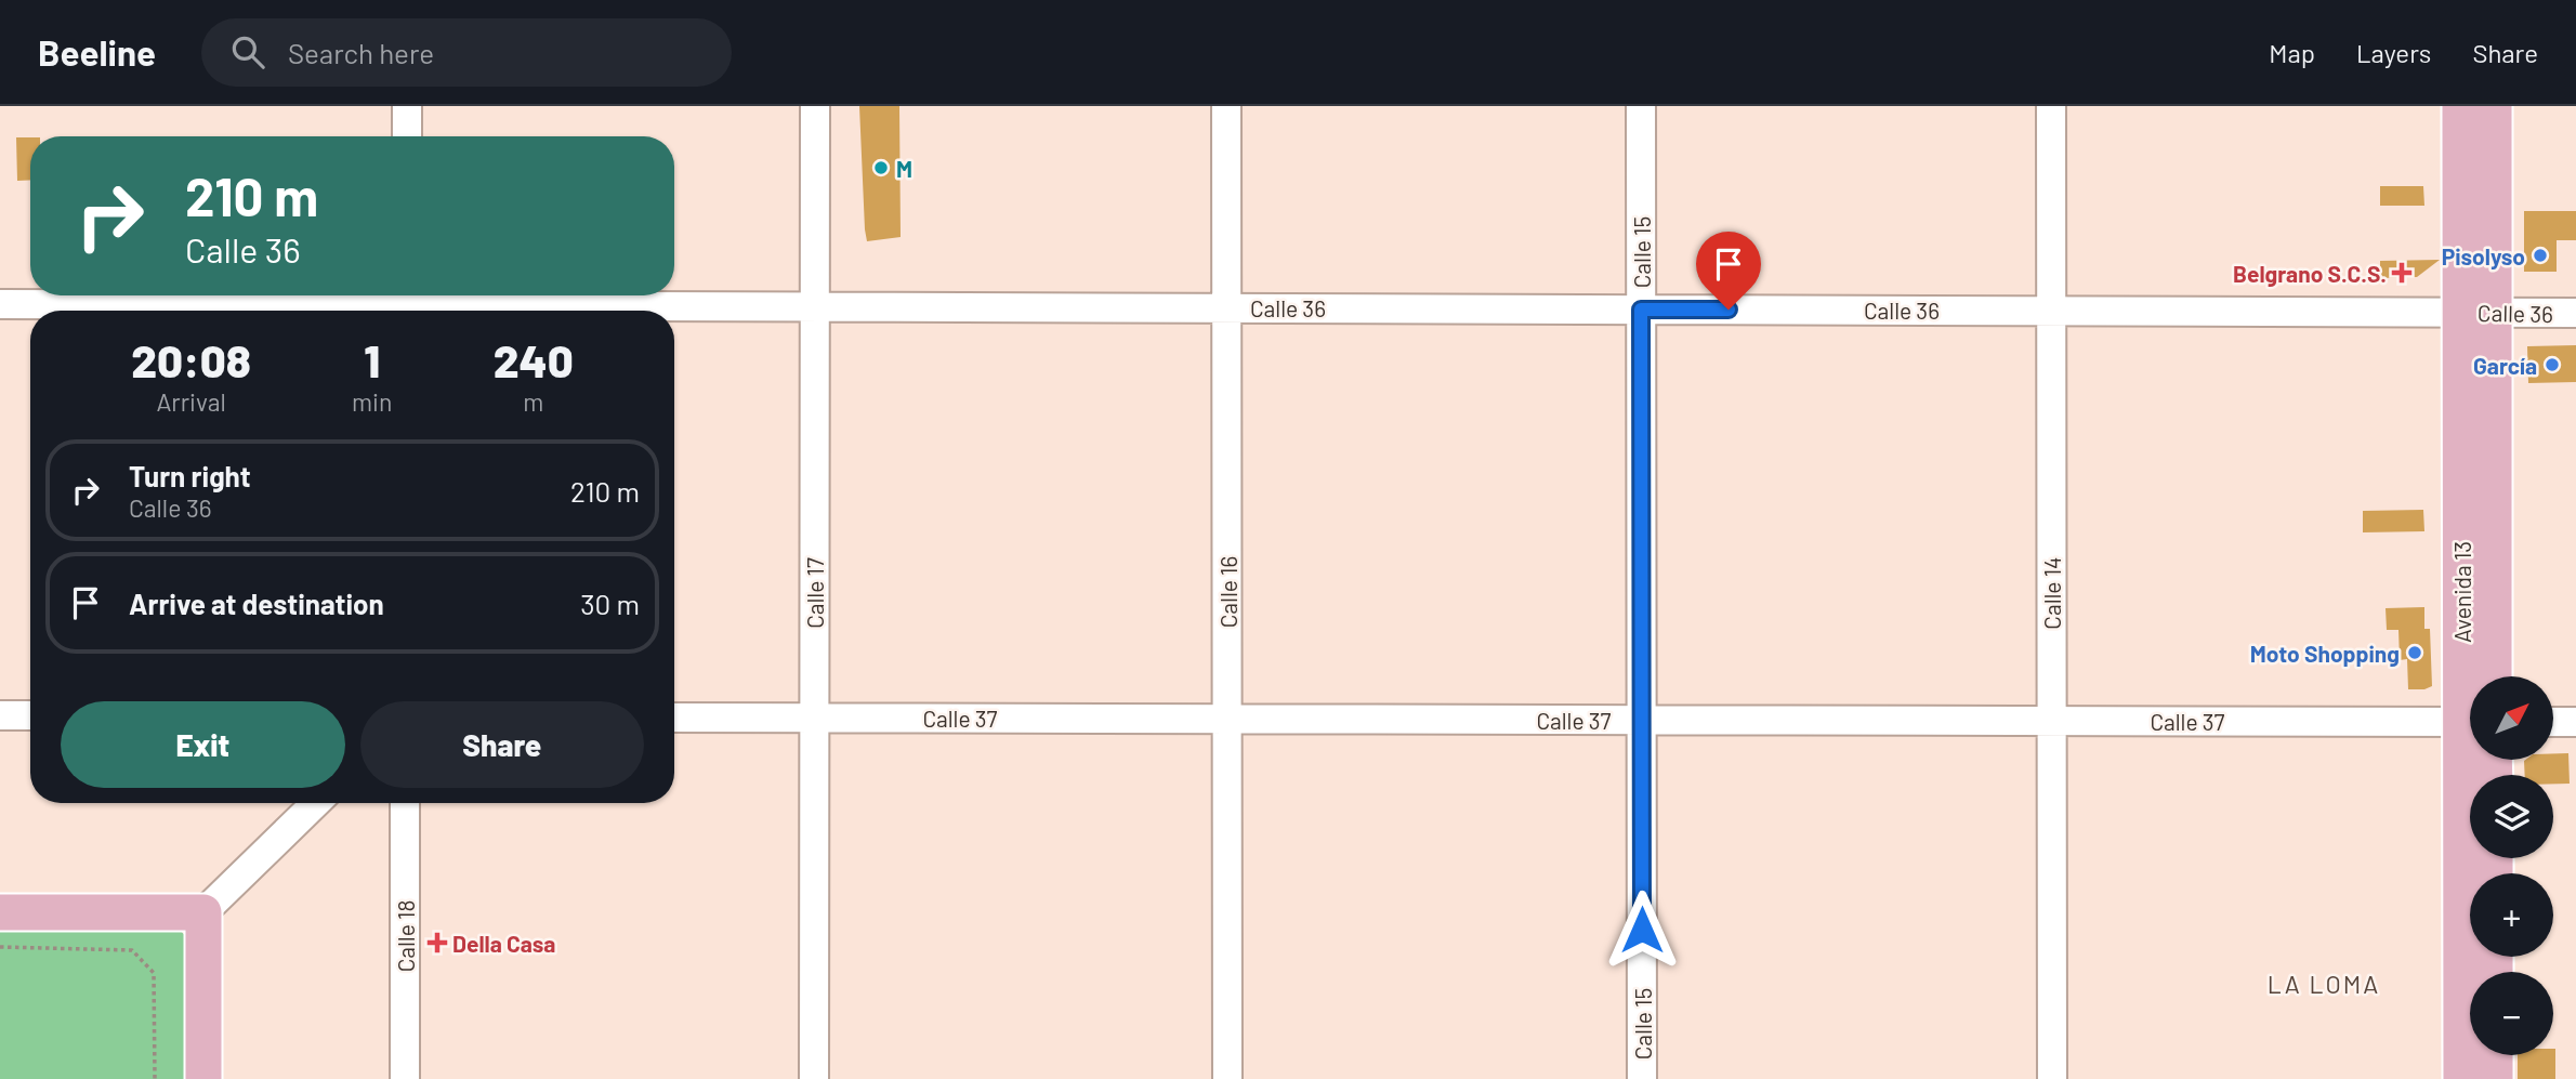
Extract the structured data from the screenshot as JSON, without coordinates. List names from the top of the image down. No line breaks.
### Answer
{"streets":{"main road":["Avenida 13"],"street":["Calle 15","Calle 36","Calle 16","Calle 17","Calle 14","Calle 37","Calle 18"]},"crossings":[["Calle 15","Calle 36"],["Calle 15","Calle 37"],["Calle 36","Calle 16"],["Calle 36","Avenida 13"],["Calle 36","Calle 17"],["Calle 36","Calle 14"],["Calle 16","Calle 37"],["Calle 17","Calle 37"],["Calle 14","Calle 37"]],"districts":["LA LOMA"],"places":{"other":["M","Pisolyso","García","Moto Shopping"],"health":["Belgrano S.C.S.","Della Casa"]},"north":"top right","page":{"header":"Beeline","search":"Search here","nav":["Map","Layers","Share"],"turn":["210 m","Calle 36"],"eta":["20:08","Arrival","1","min","240","m"],"list":[{"name":"Turn right","note":"Calle 36","value":"210 m"},{"name":"Arrive at destination","value":"30 m"}],"map_buttons":["+","−"],"buttons":["Exit","Share"]}}
